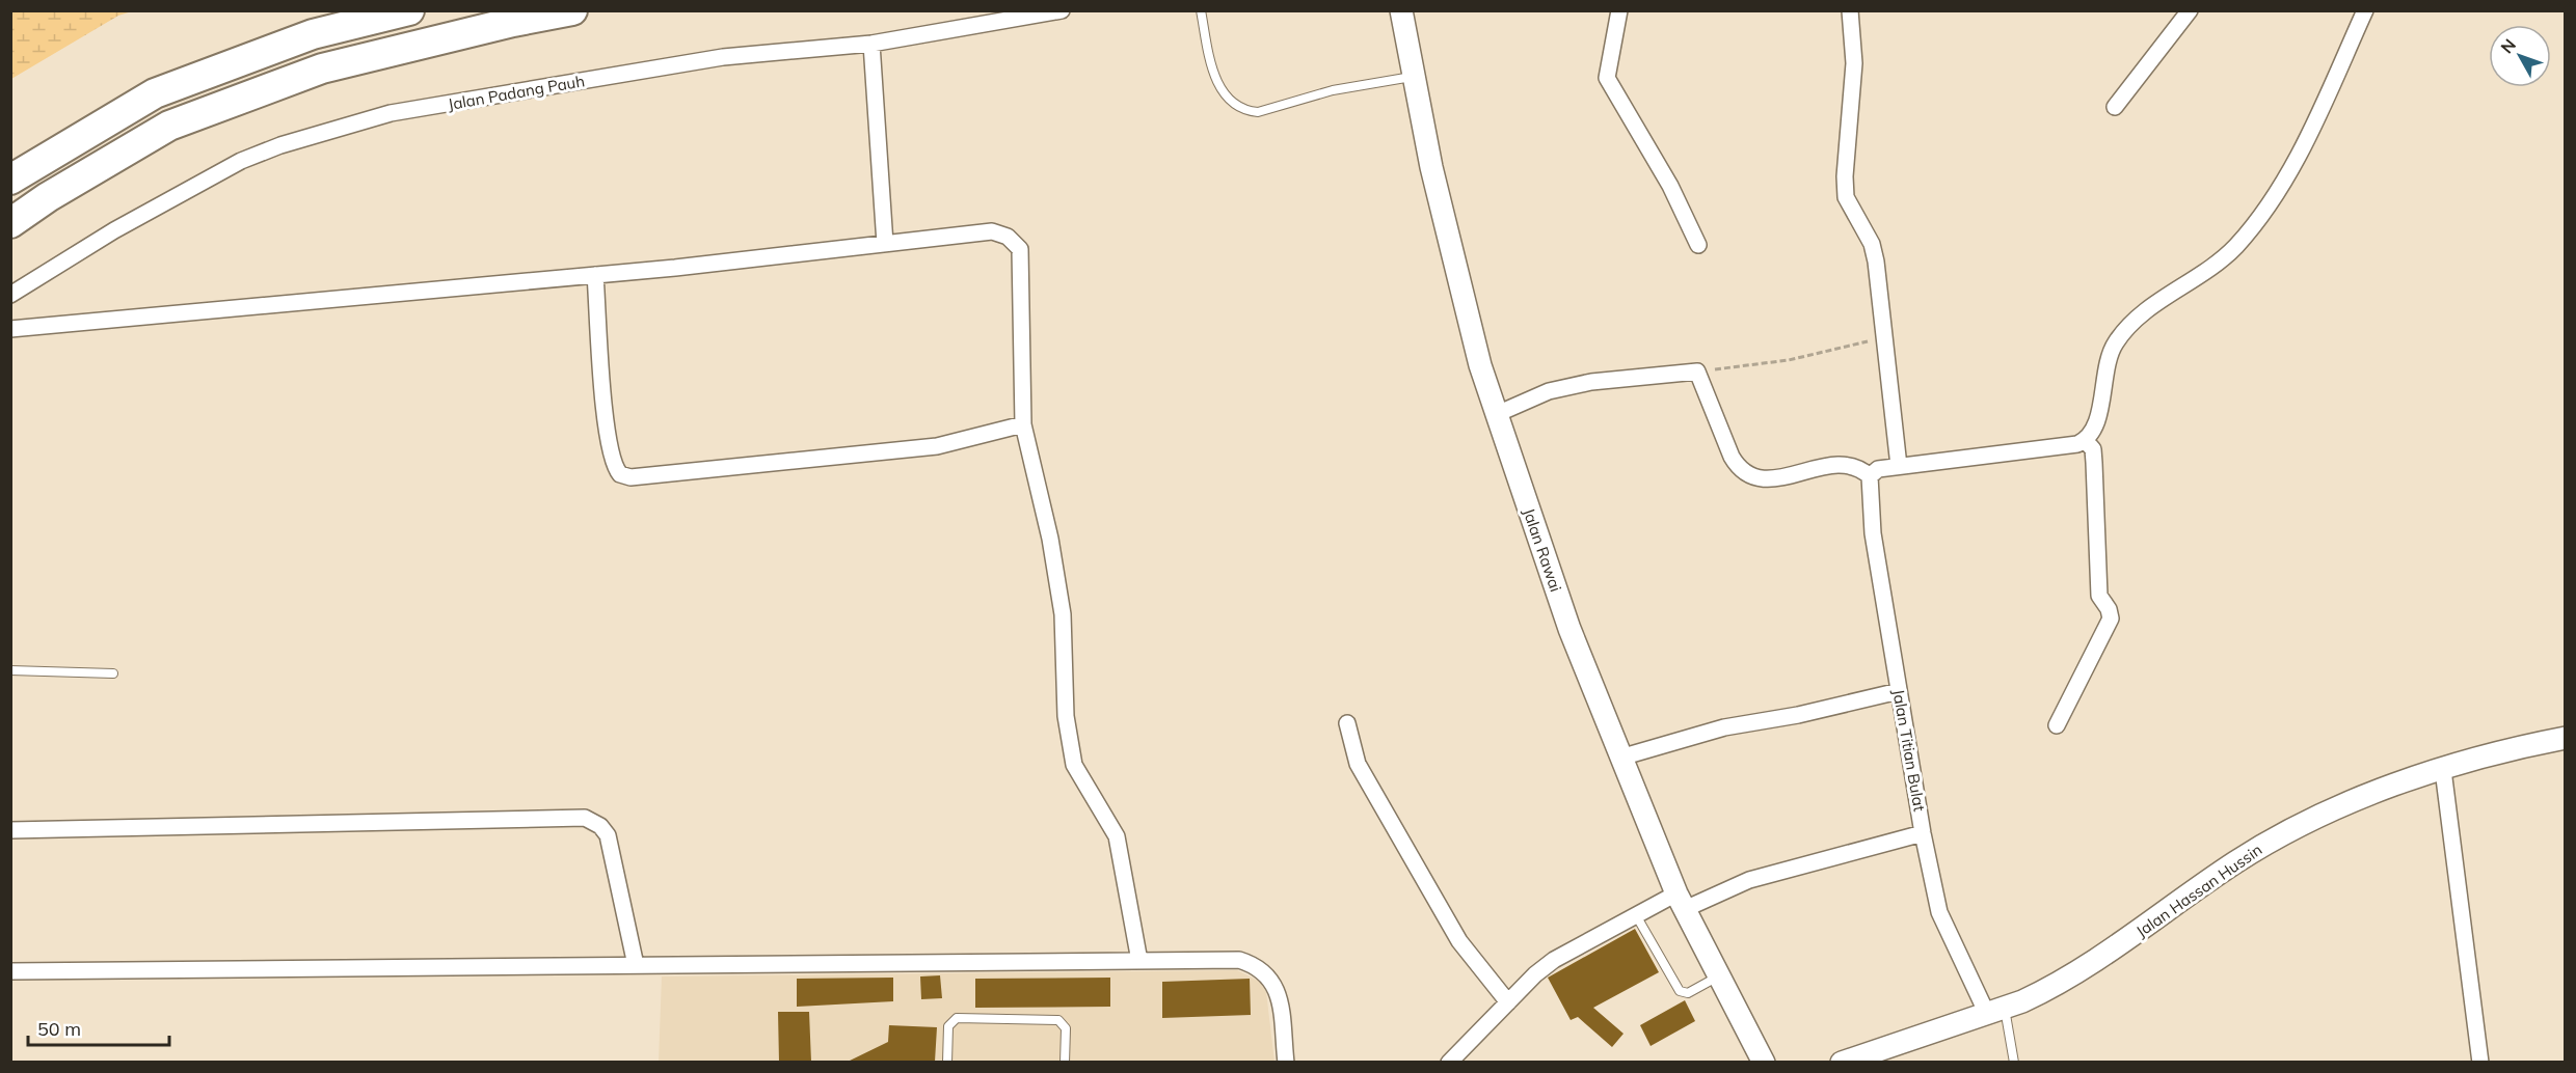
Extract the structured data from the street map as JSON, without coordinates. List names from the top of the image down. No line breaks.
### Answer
{"streets":{"main road":["Jalan Rawai","Jalan Hassan Hussin"],"street":["Jalan Padang Pauh","Jalan Titian Bulat"]},"crossings":[["Jalan Titian Bulat","Jalan Hassan Hussin"]],"scale_bar":"50 m","north":"top left"}
